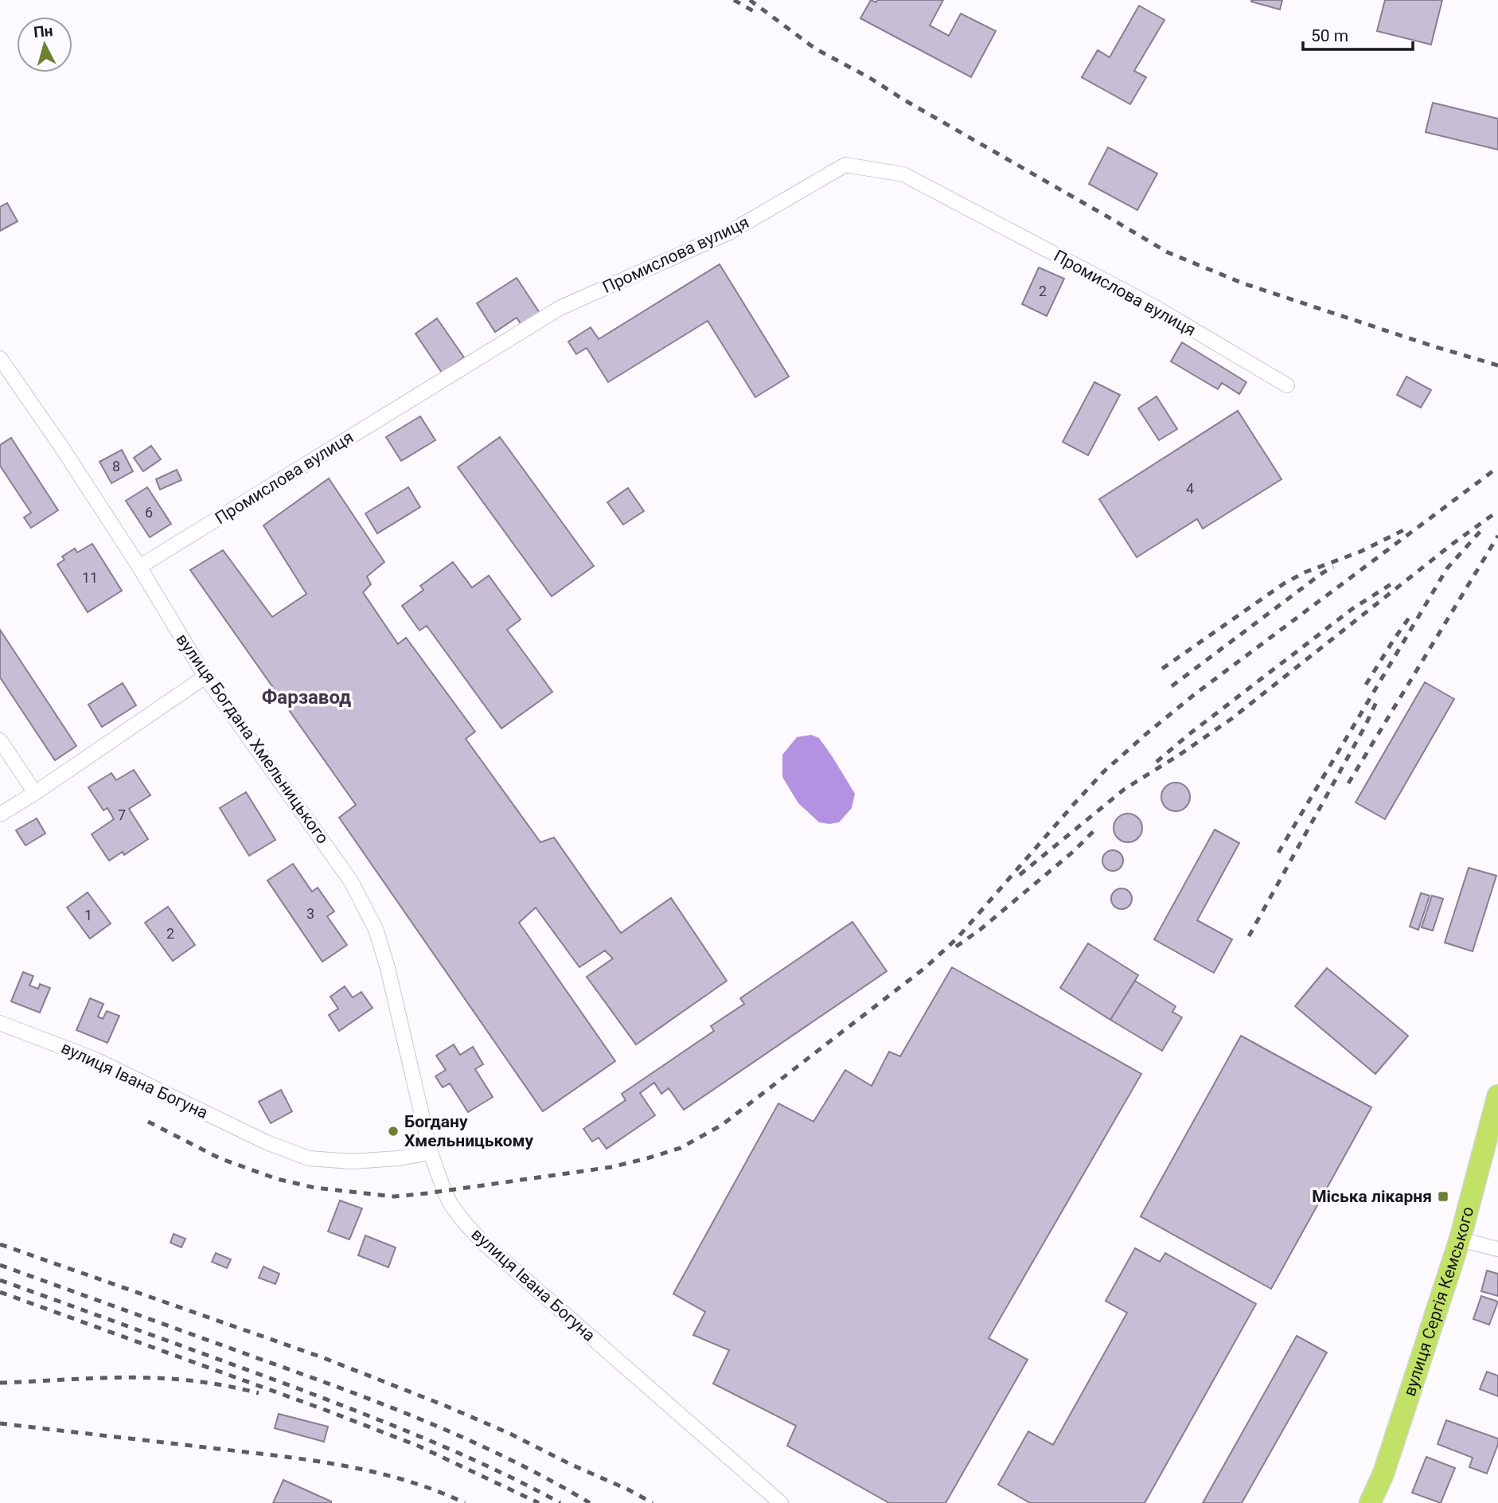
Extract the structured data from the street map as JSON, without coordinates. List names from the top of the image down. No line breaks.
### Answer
{"streets":{"highway":["вулиця Сергія Кемського"],"street":["Промислова вулиця","вулиця Богдана Хмельницького","вулиця Івана Богуна"]},"crossings":[["Промислова вулиця","вулиця Богдана Хмельницького"],["вулиця Богдана Хмельницького","вулиця Івана Богуна"]],"districts":["Фарзавод"],"places":{"other":["Богдану Хмельницькому"],"transit":["Міська лікарня"]},"house_numbers":["2","8","4","6","11","7","3","1","2"],"scale_bar":"50 m","north":"top"}
